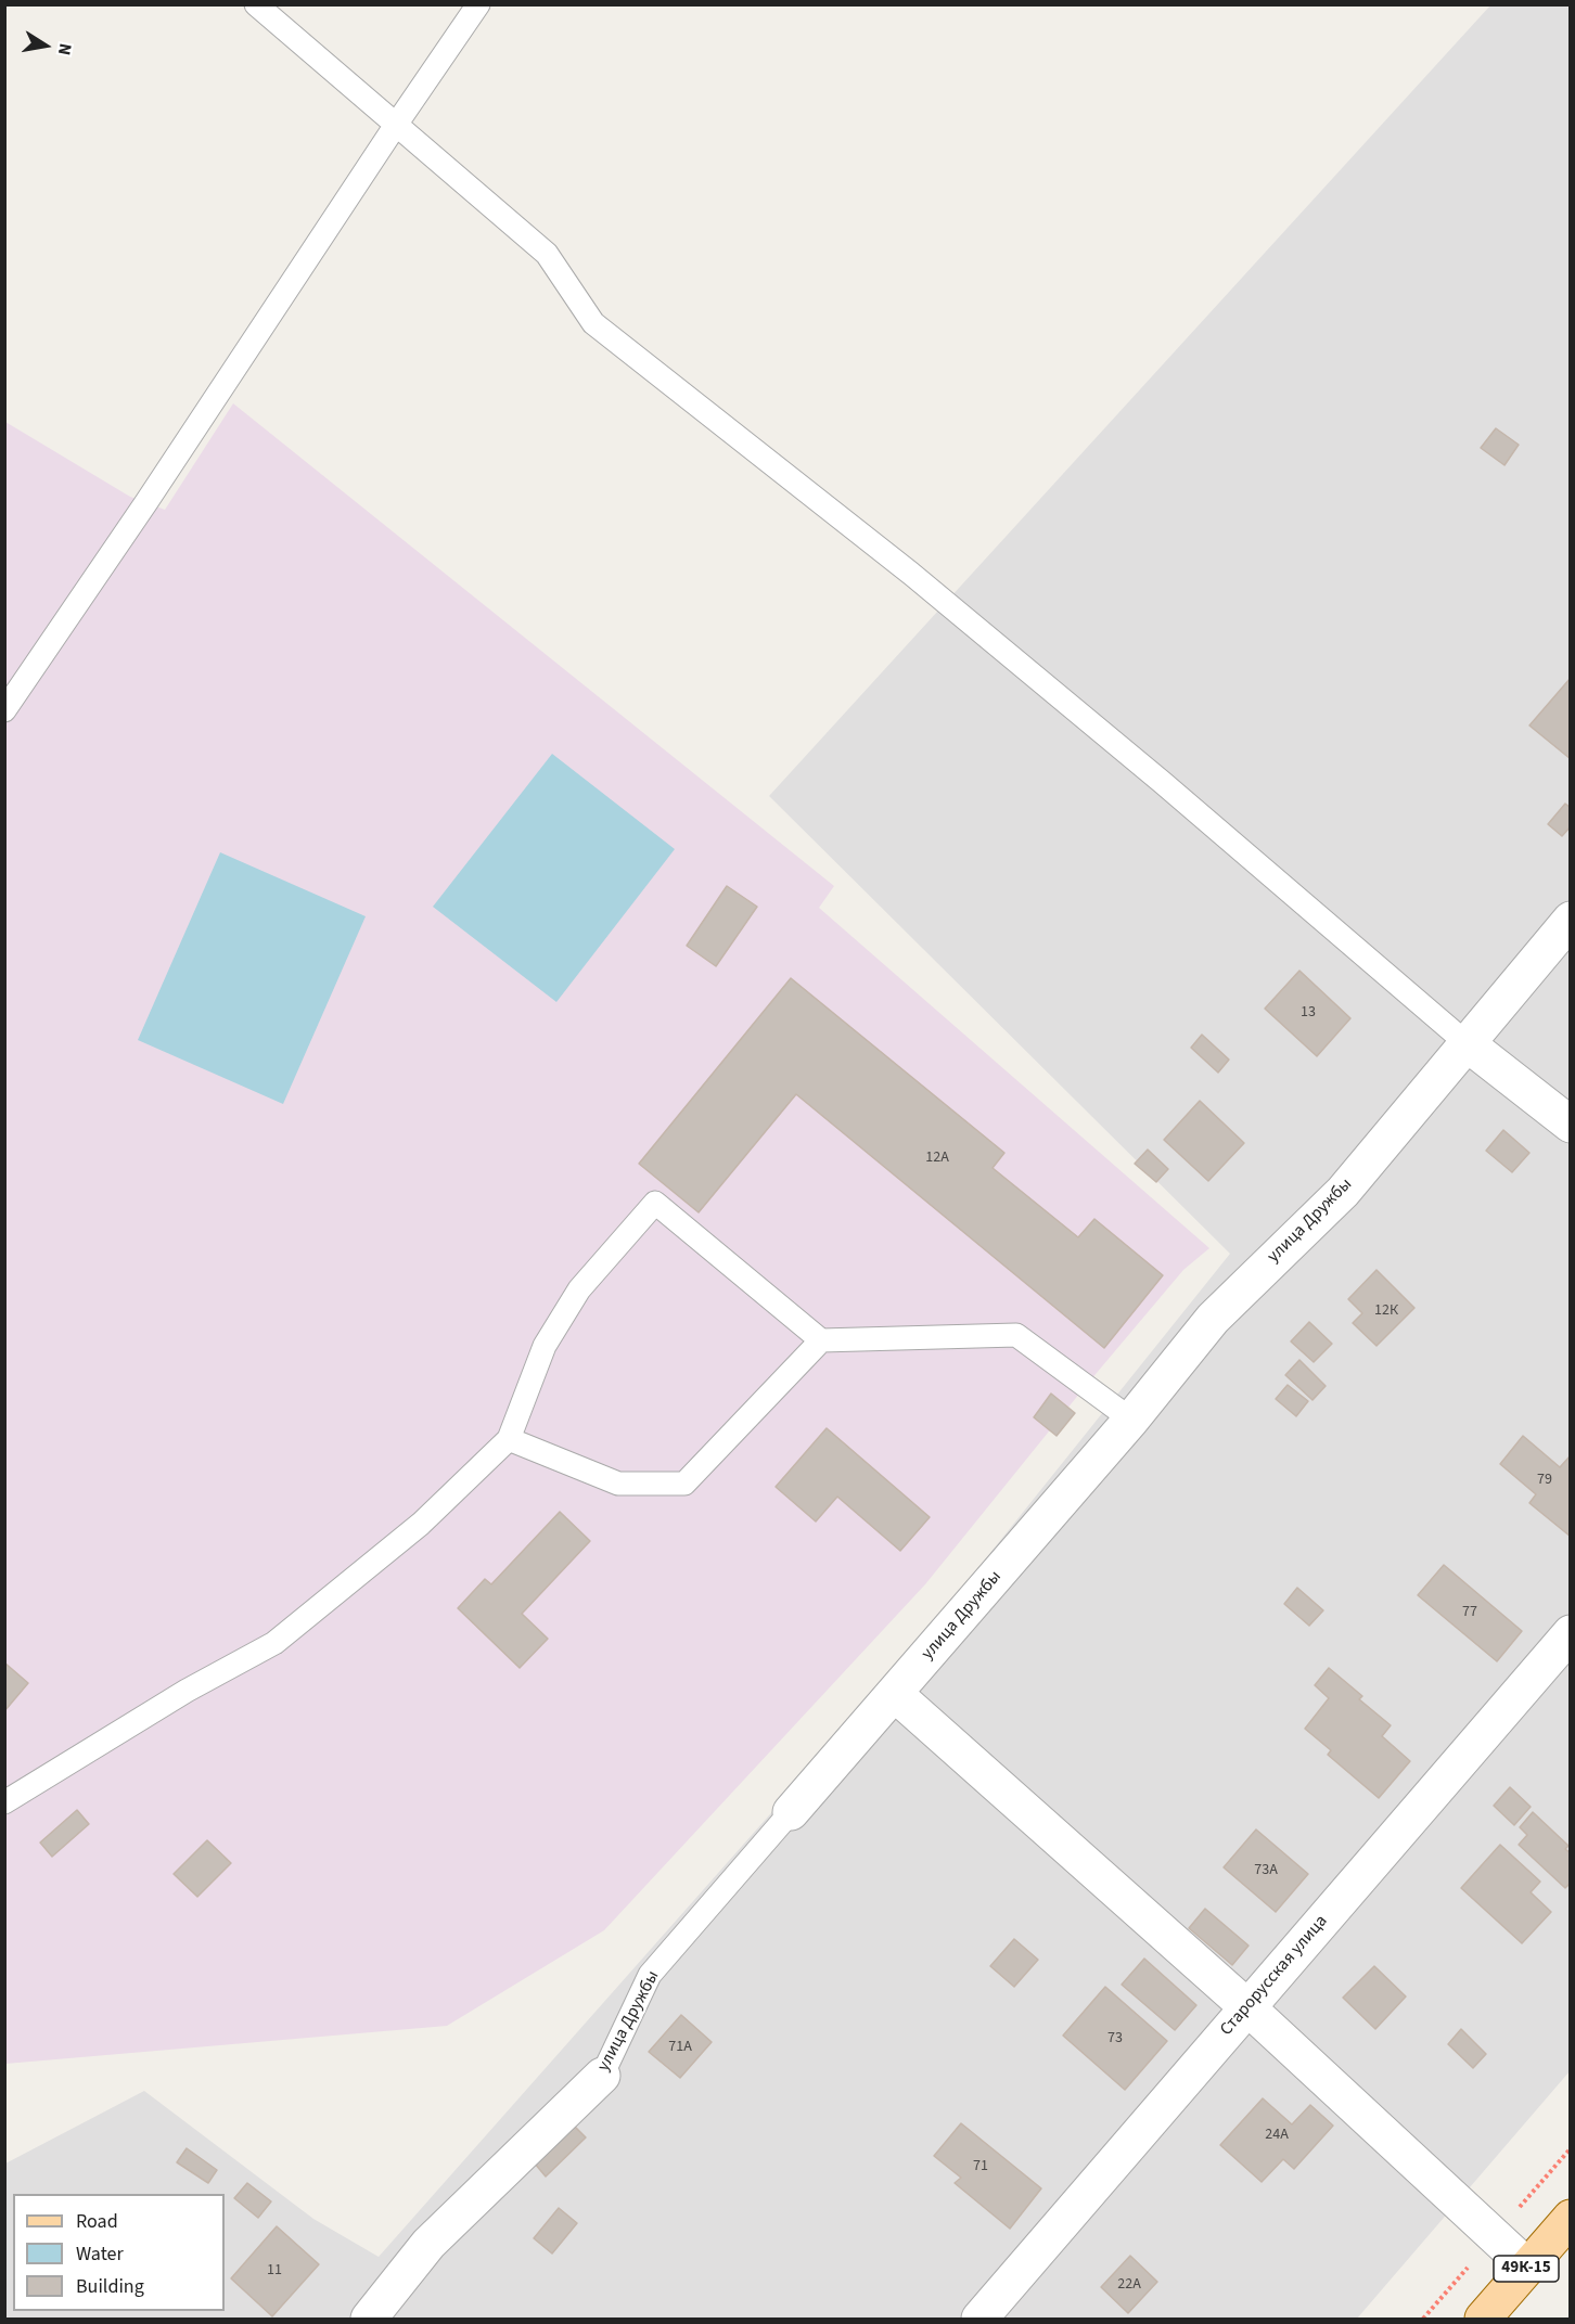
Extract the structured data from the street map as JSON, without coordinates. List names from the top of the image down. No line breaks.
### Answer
{"streets":{"main road":["49К-15"],"street":["улица Дружбы","Старорусская улица"]},"house_numbers":["13","12А","12К","79","77","73А","73","71А","24А","71","11","22А"],"legend":["Road","Water","Building"],"north":"right"}
